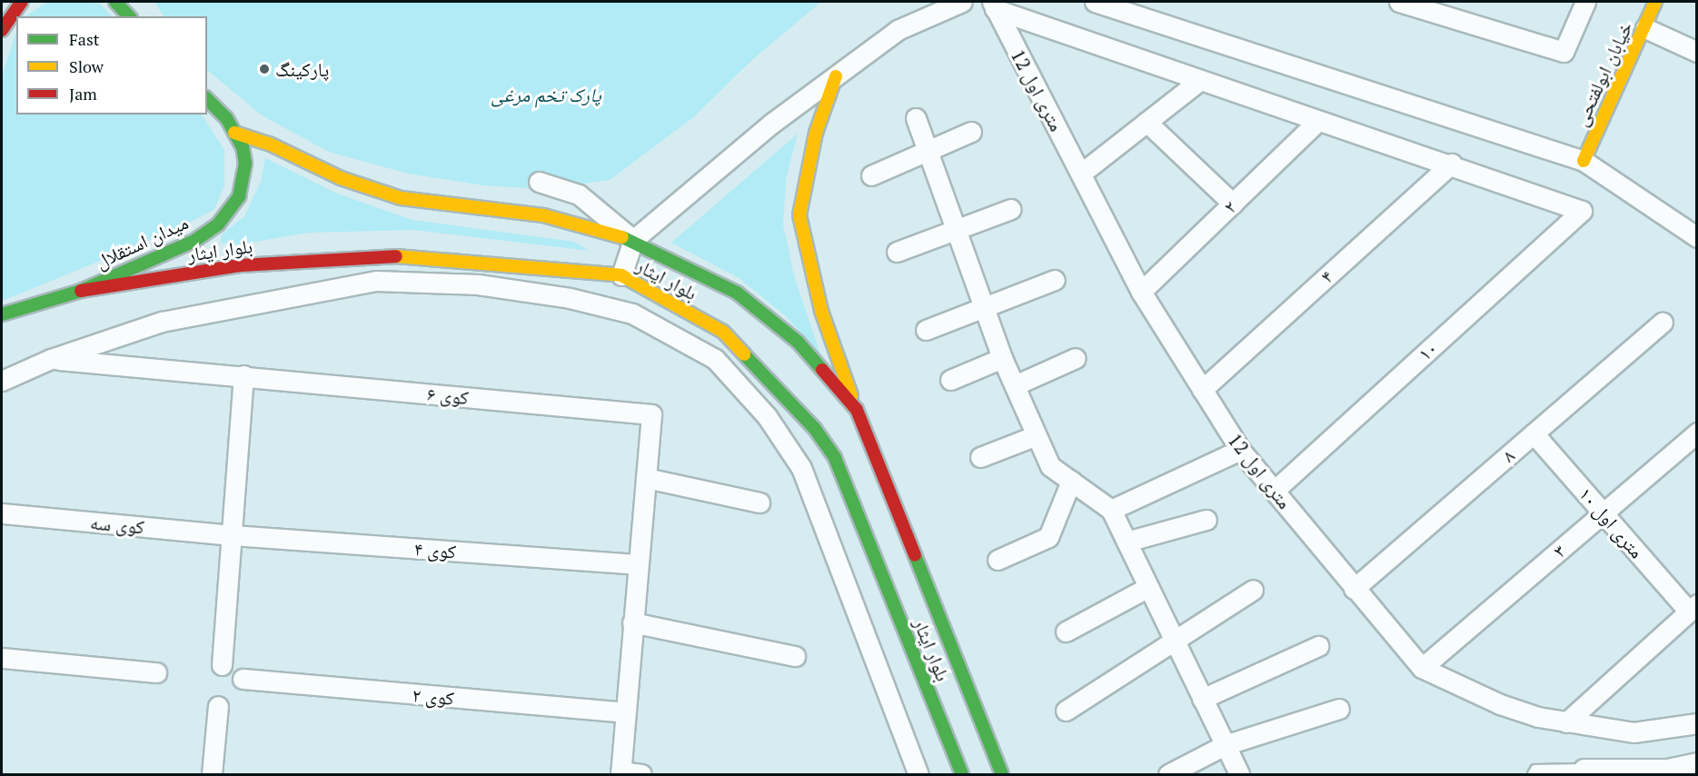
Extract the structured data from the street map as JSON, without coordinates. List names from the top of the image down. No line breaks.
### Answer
{"streets":{"main road":["خیابان ابولفتحی","میدان استقلال","بلوار ایثار"],"street":["12 متری اول","۲","۴","۱۰","کوی ۶","۸","۱۰ متری اول","کوی سه","کوی ۴","۳","کوی ۲"]},"crossings":[["12 متری اول","۲"],["12 متری اول","۴"],["12 متری اول","۱۰"],["12 متری اول","۸"],["12 متری اول","۳"],["میدان استقلال","بلوار ایثار"],["۴","۱۰"],["۸","۱۰ متری اول"],["۱۰ متری اول","۳"],["کوی سه","کوی ۴"]],"parks":["پارک تخم مرغی"],"places":["پارکینگ"],"legend":["Fast","Slow","Jam"]}
